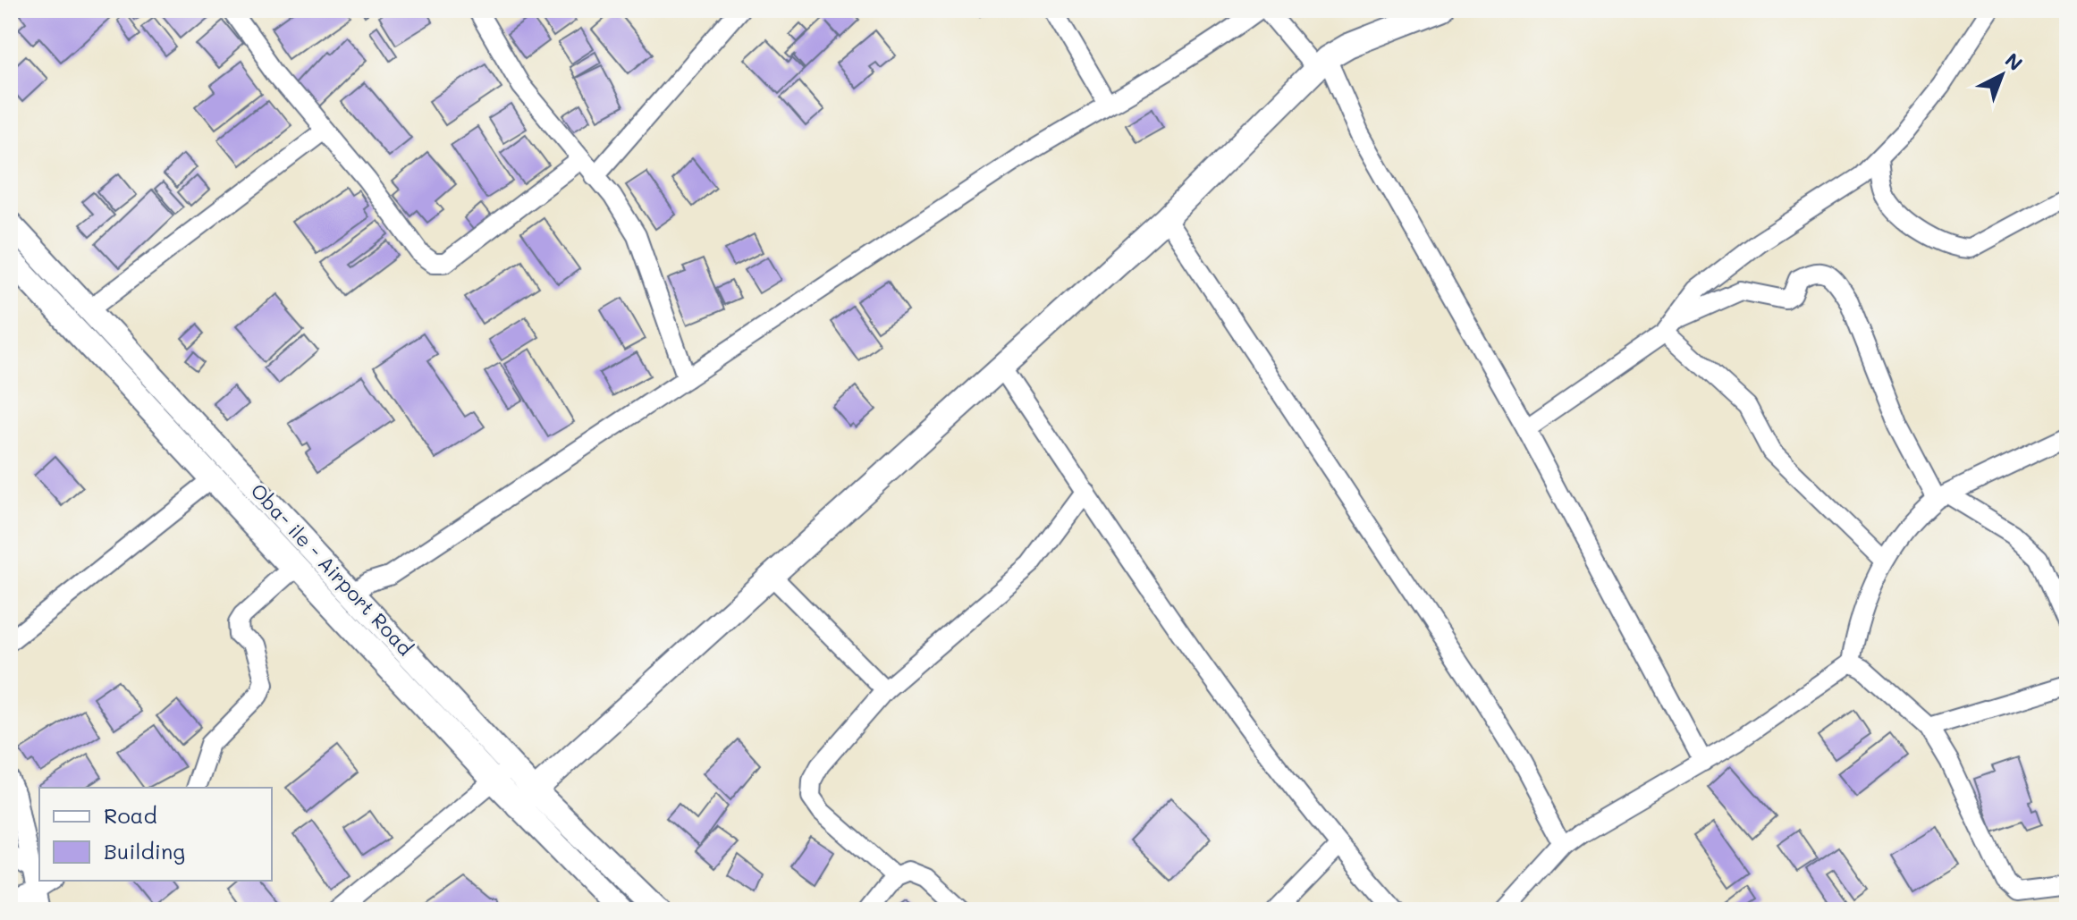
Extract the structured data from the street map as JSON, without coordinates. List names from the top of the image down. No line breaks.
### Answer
{"streets":{"main road":["Oba- ile - Airport Road"]},"legend":["Road","Building"],"north":"top right"}
